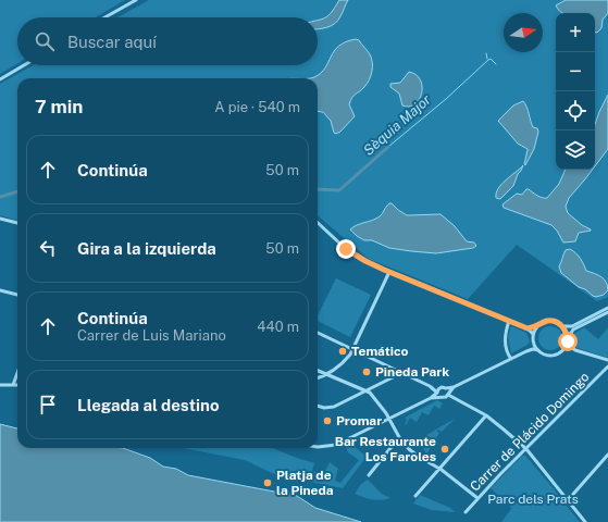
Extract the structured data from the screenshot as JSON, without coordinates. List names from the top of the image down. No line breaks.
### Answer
{"streets":{"street":["Carrer de Plácido Domingo"]},"water":["Sèquia Major"],"parks":["Parc dels Prats"],"places":["Temático","Pineda Park","Promar","Bar Restaurante Los Faroles","Platja de la Pineda"],"north":"right","page":{"map_buttons":["+","−"],"search":"Buscar aquí","heading":["7 min","A pie · 540 m"],"list":[["Continúa","50 m"],["Gira a la izquierda","50 m"],["Continúa","Carrer de Luis Mariano","440 m"],"Llegada al destino"]}}
